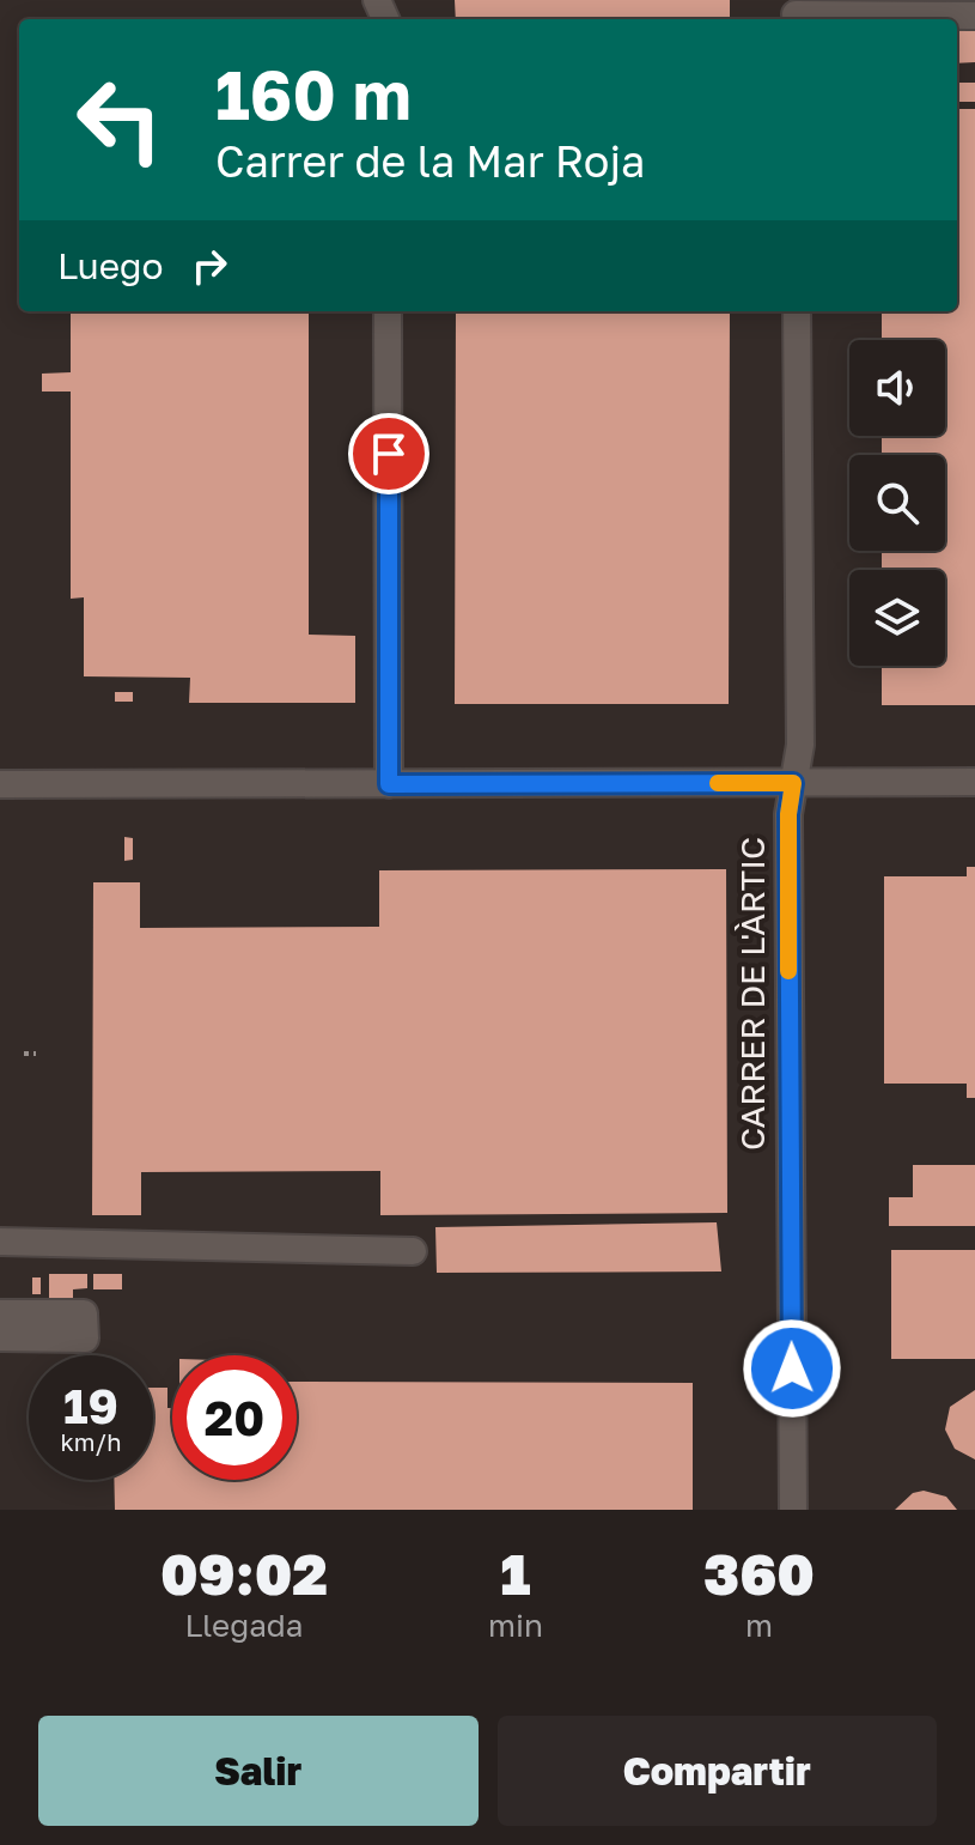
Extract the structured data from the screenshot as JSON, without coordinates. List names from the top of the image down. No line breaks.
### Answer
{"streets":{"lane":["CARRER DE L'ÀRTIC"]},"page":{"turn":["160 m","Carrer de la Mar Roja"],"then":"Luego","speed":"19 km/h","limit":"20","eta":["09:02","Llegada","1","min","360","m"],"buttons":["Salir","Compartir"]}}
